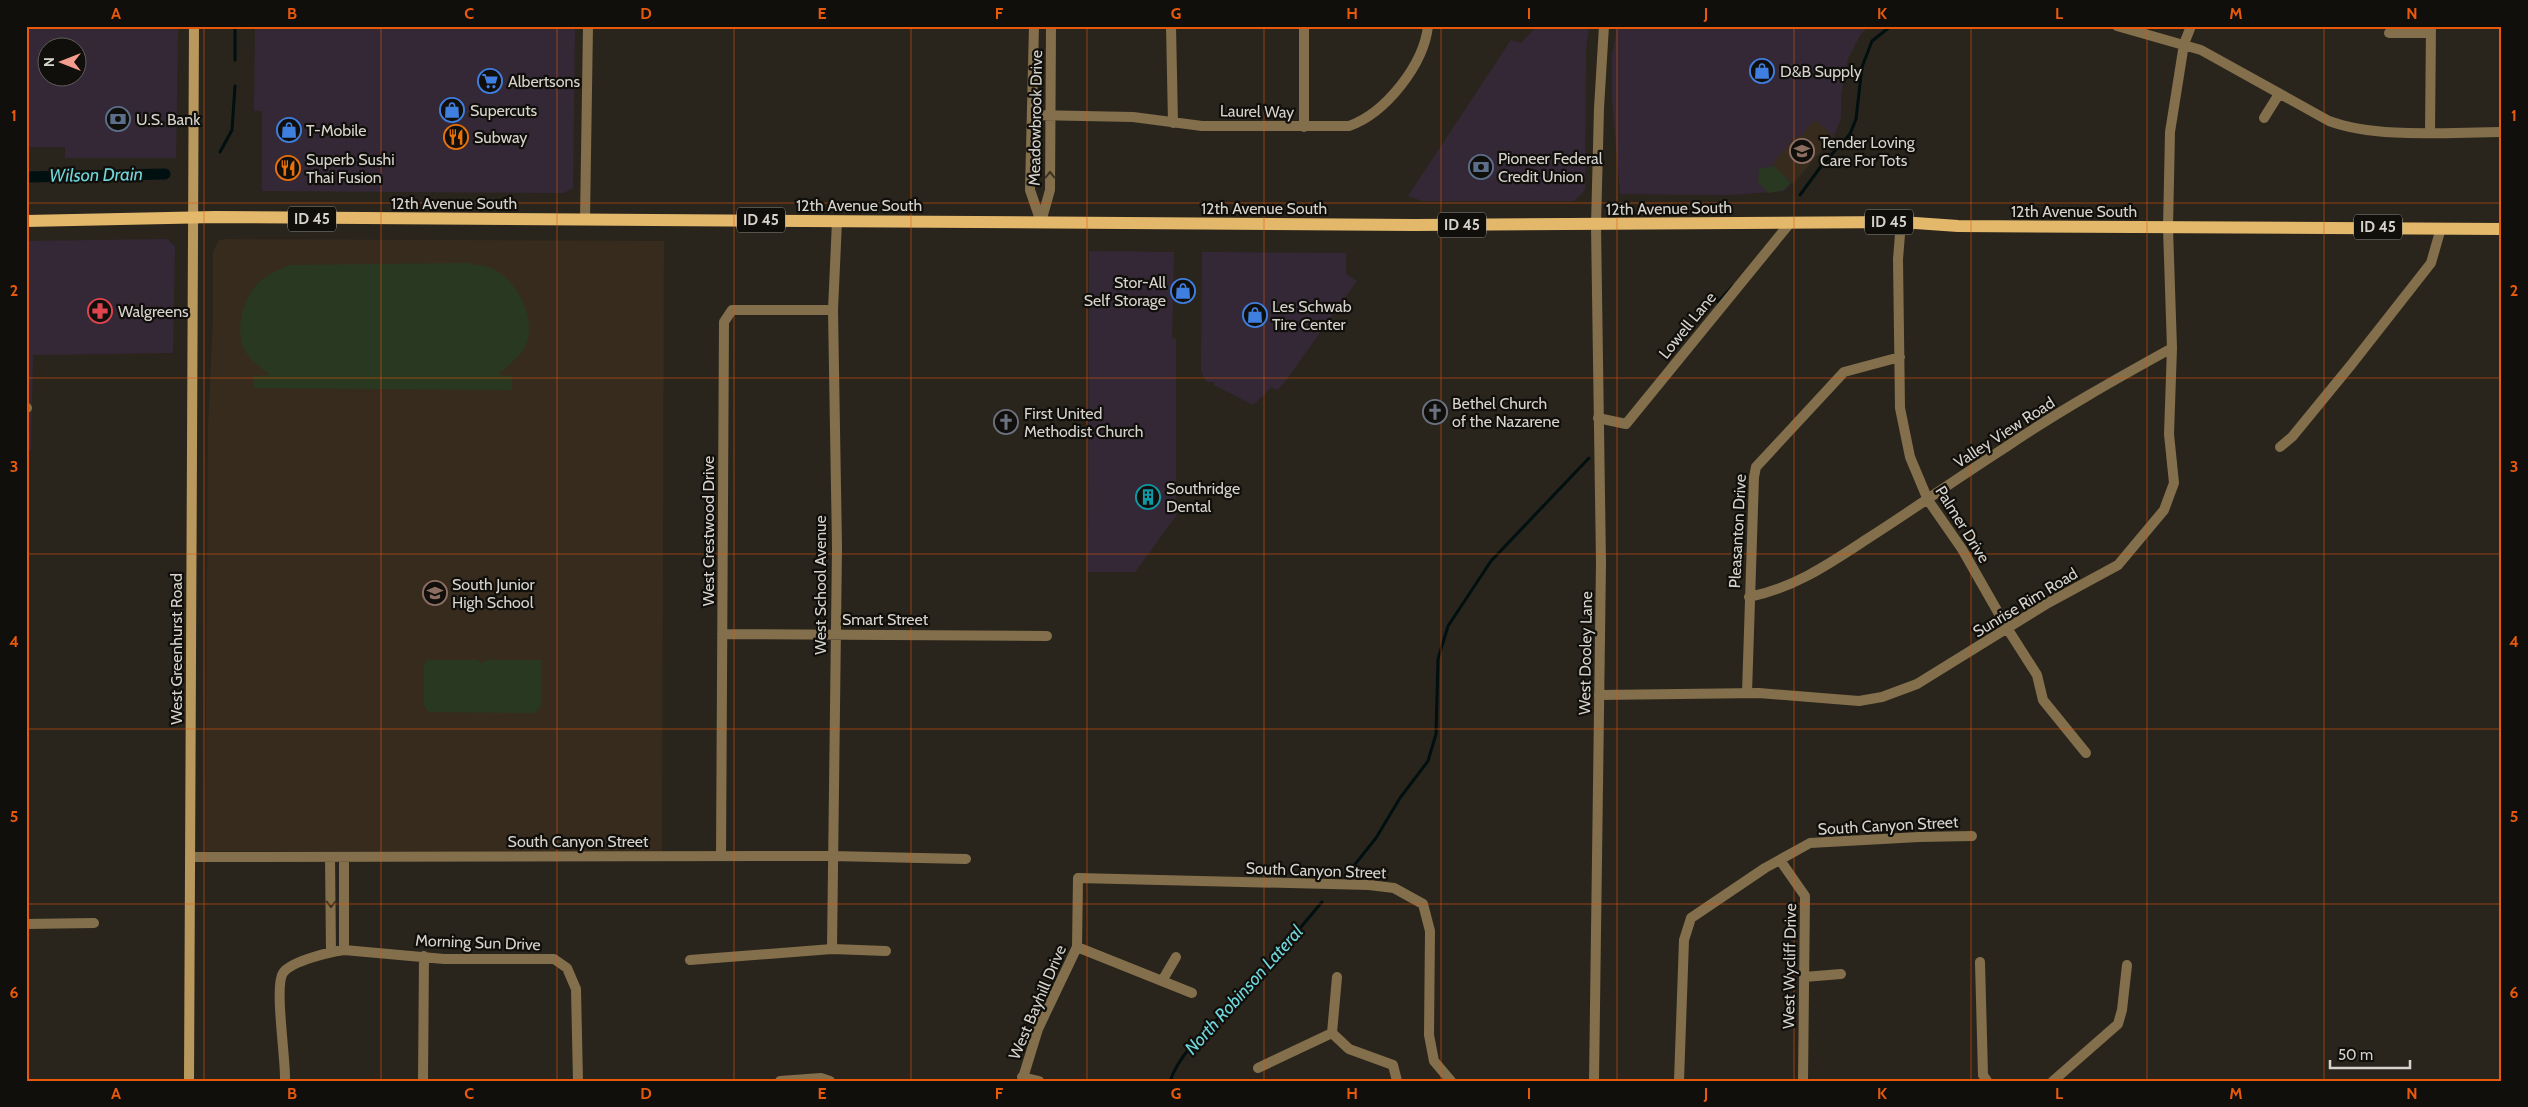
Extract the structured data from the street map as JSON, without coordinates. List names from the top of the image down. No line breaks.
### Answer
{"streets":{"main road":["12th Avenue South","ID 45","West Greenhurst Road"],"street":["Laurel Way","Meadowbrook Drive","Lowell Lane","Valley View Road","Palmer Drive","West Crestwood Drive","Pleasanton Drive","West School Avenue","Sunrise Rim Road","Smart Street","West Dooley Lane","South Canyon Street","Morning Sun Drive","West Wycliff Drive","West Bayhill Drive"]},"crossings":[["Laurel Way","Meadowbrook Drive"],["Meadowbrook Drive","12th Avenue South"],["12th Avenue South","Lowell Lane"],["12th Avenue South","Palmer Drive"],["12th Avenue South","West School Avenue"],["12th Avenue South","Sunrise Rim Road"],["12th Avenue South","West Greenhurst Road"],["12th Avenue South","West Dooley Lane"],["Lowell Lane","West Dooley Lane"],["Valley View Road","Palmer Drive"],["Valley View Road","Pleasanton Drive"],["Valley View Road","Sunrise Rim Road"],["Palmer Drive","Pleasanton Drive"],["Palmer Drive","Sunrise Rim Road"],["West Crestwood Drive","West School Avenue"],["West Crestwood Drive","Smart Street"],["West Crestwood Drive","South Canyon Street"],["Pleasanton Drive","Sunrise Rim Road"],["West School Avenue","Smart Street"],["West School Avenue","South Canyon Street"],["Sunrise Rim Road","West Dooley Lane"],["West Greenhurst Road","South Canyon Street"],["South Canyon Street","West Wycliff Drive"],["South Canyon Street","West Bayhill Drive"]],"water":["Wilson Drain","North Robinson Lateral"],"places":{"shop":["D&B Supply","Supercuts","T-Mobile","Stor-All Self Storage","Les Schwab Tire Center"],"supermarket":["Albertsons"],"bank":["U.S. Bank","Pioneer Federal Credit Union"],"restaurant":["Subway","Superb Sushi Thai Fusion"],"school or university":["Tender Loving Care For Tots","South Junior High School"],"pharmacy":["Walgreens"],"church":["Bethel Church of the Nazarene","First United Methodist Church"],"building":["Southridge Dental"]},"scale_bar":"50 m","north":"left","grid":{"columns":["A","B","C","D","E","F","G","H","I","J","K","L","M","N"],"rows":["1","2","3","4","5","6"]}}
